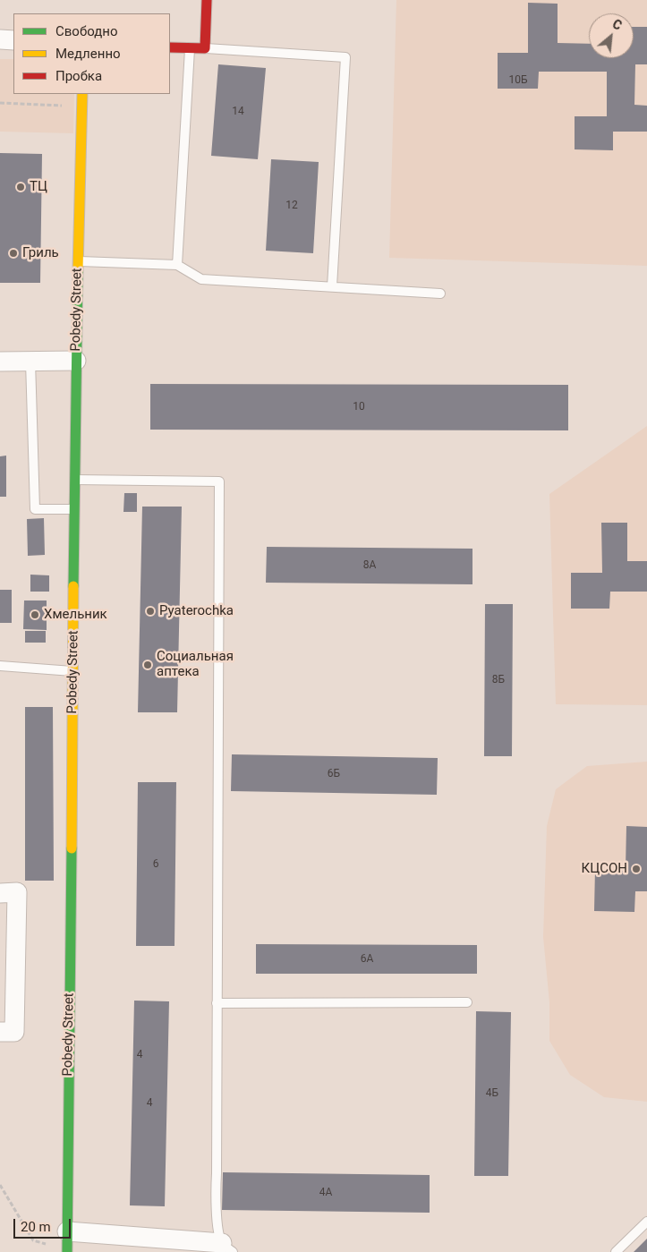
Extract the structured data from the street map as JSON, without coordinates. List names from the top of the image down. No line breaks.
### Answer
{"streets":{"street":["Pobedy Street"]},"places":["ТЦ","Гриль","Pyaterochka","Хмельник","Социальная аптека","КЦСОН"],"house_numbers":["10Б","14","12","10","8А","8Б","6Б","6","6А","4","4Б","4","4А"],"legend":["Свободно","Медленно","Пробка"],"scale_bar":"20 m","north":"top right"}
